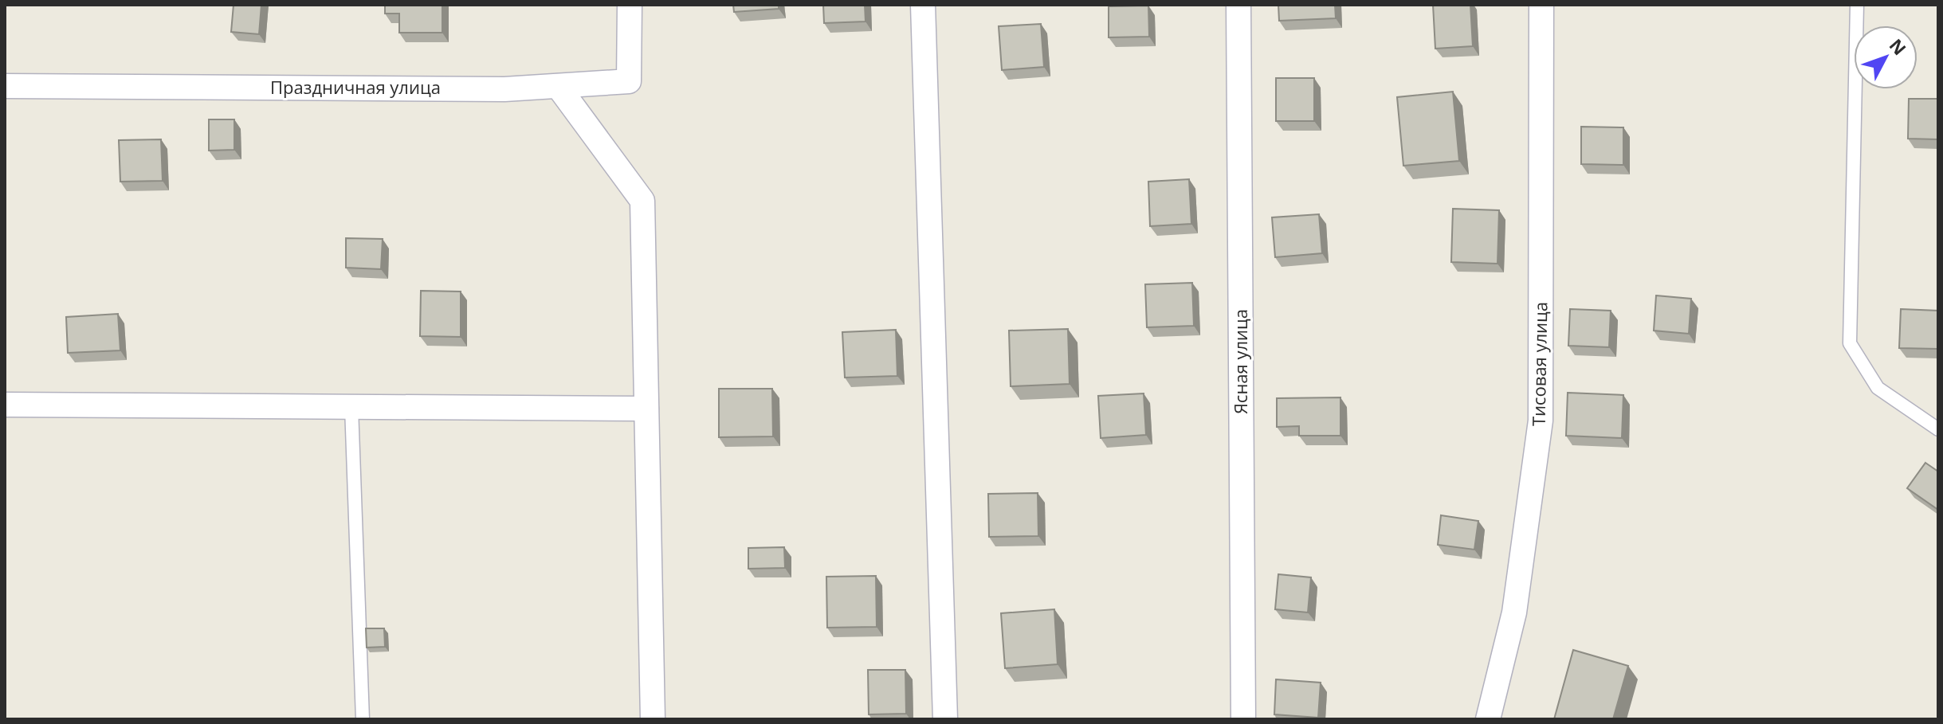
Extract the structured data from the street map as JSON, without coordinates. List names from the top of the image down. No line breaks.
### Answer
{"streets":{"street":["Праздничная улица","Ясная улица","Тисовая улица"]},"north":"top right"}
